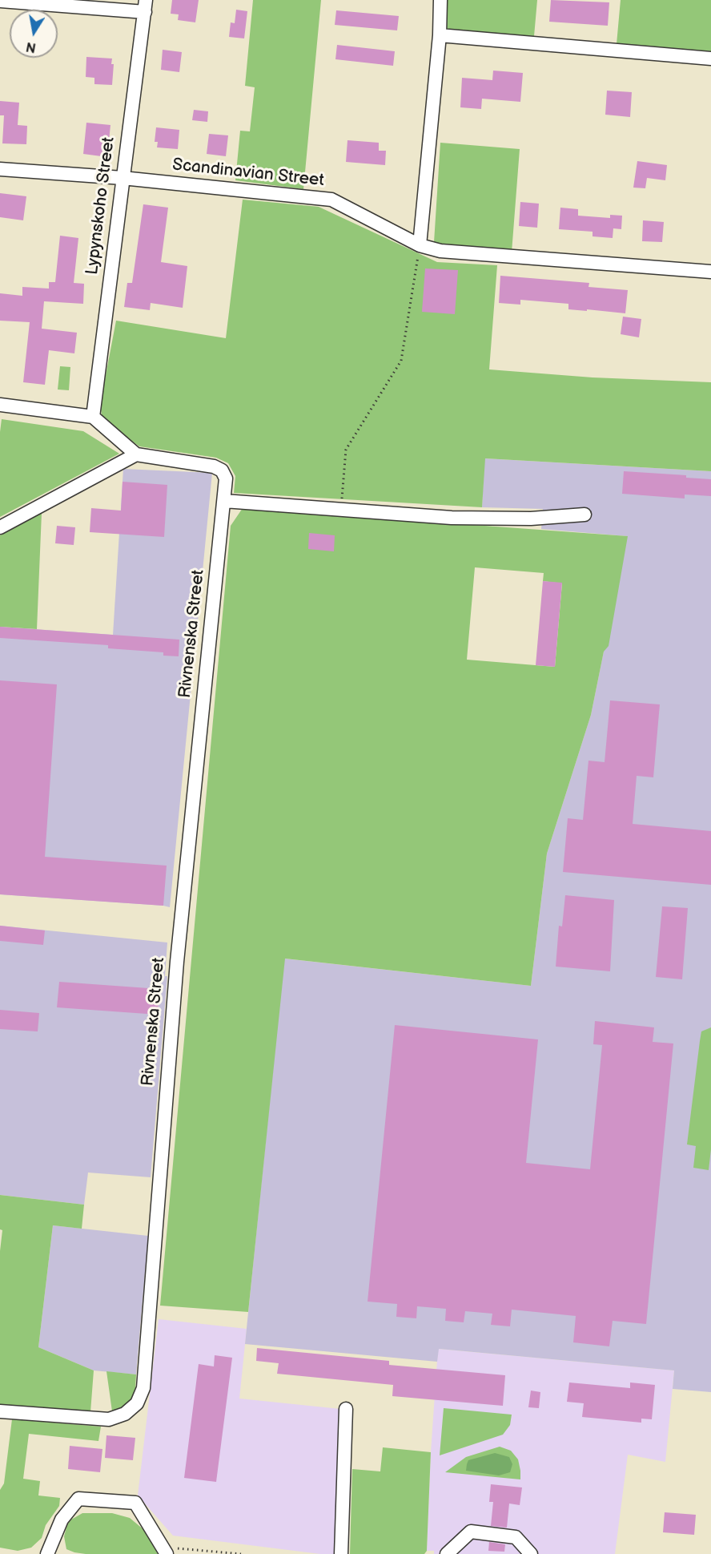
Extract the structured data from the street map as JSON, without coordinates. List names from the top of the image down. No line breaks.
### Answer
{"streets":{"street":["Scandinavian Street","Lypynskoho Street","Rivnenska Street"]},"crossings":[["Scandinavian Street","Lypynskoho Street"]],"north":"bottom"}
